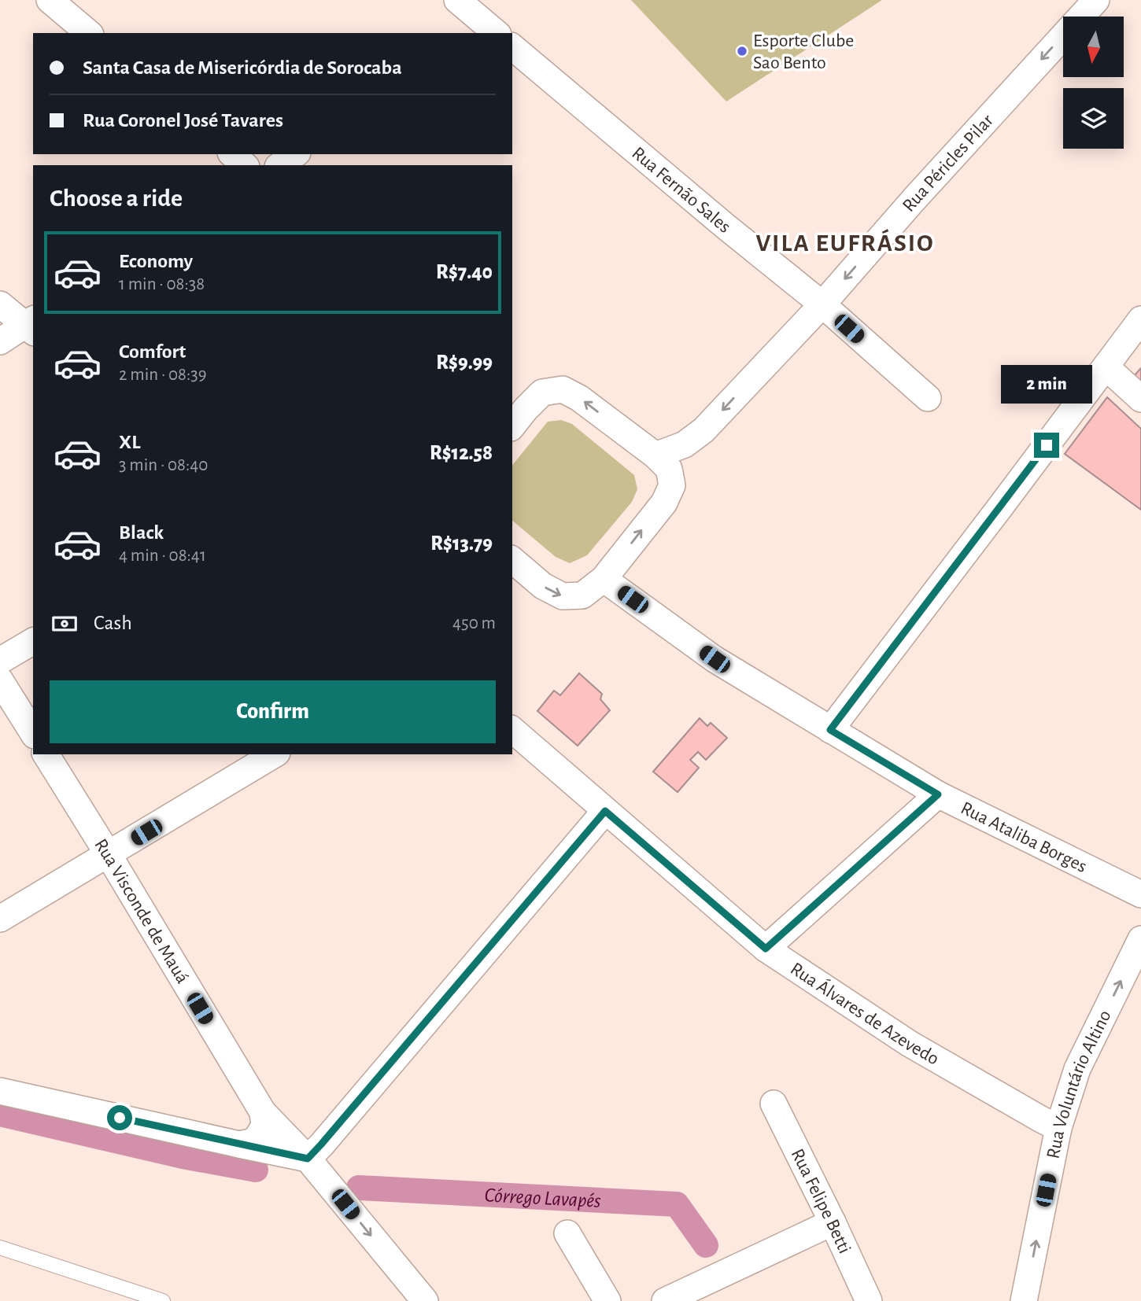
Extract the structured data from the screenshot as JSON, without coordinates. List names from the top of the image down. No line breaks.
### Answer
{"streets":{"street":["Rua Péricles Pilar","Rua Fernão Sales","Rua Ataliba Borges","Rua Visconde de Mauá","Rua Álvares de Azevedo","Rua Voluntário Altino","Rua Felipe Betti"]},"crossings":[["Rua Péricles Pilar","Rua Fernão Sales"],["Rua Álvares de Azevedo","Rua Voluntário Altino"]],"one_way":["Rua Péricles Pilar","Rua Voluntário Altino"],"districts":["VILA EUFRÁSIO"],"water":["Córrego Lavapés"],"places":["Esporte Clube Sao Bento"],"north":"bottom","page":{"banner":["Santa Casa de Misericórdia de Sorocaba","Rua Coronel José Tavares"],"heading":"Choose a ride","list":[{"name":"Economy","note":"1 min · 08:38","value":"R$7.40"},{"name":"Comfort","note":"2 min · 08:39","value":"R$9.99"},{"name":"XL","note":"3 min · 08:40","value":"R$12.58"},{"name":"Black","note":"4 min · 08:41","value":"R$13.79"}],"bubble":"2 min","pay":["Cash","450 m"],"buttons":"Confirm"}}
